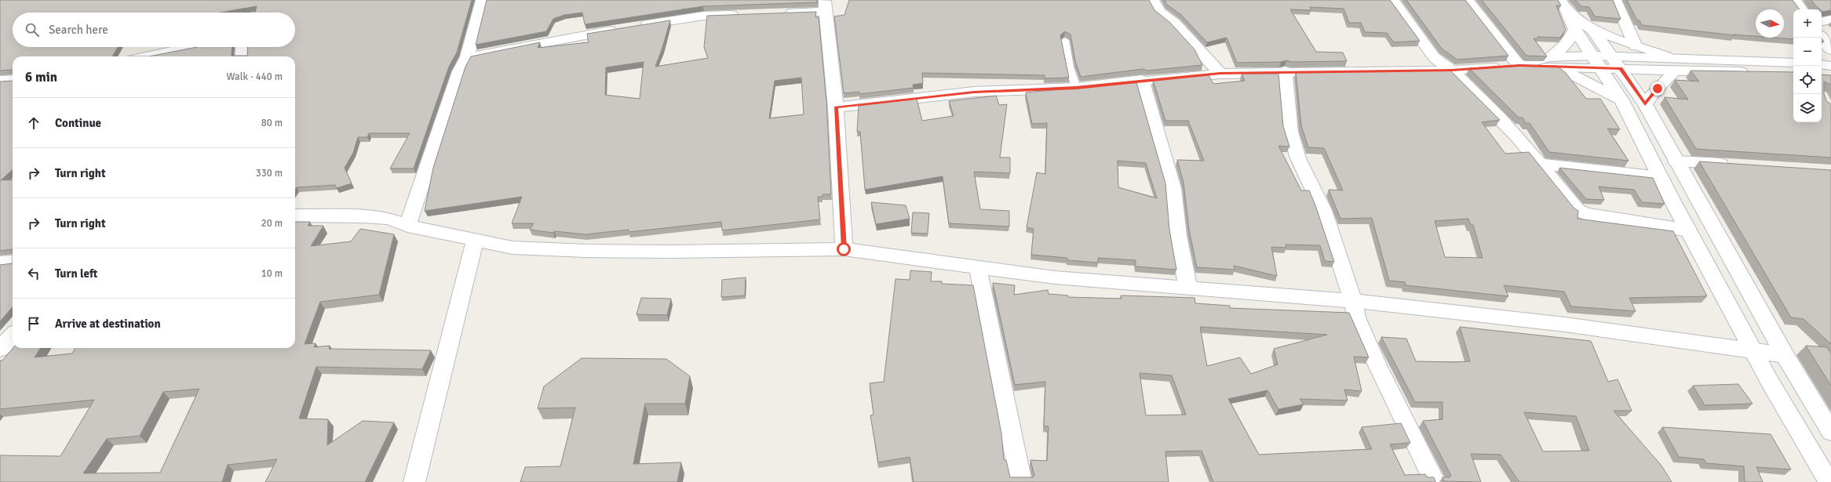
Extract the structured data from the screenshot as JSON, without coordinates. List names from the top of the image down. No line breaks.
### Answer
{"north":"right","page":{"map_buttons":["+","−"],"search":"Search here","heading":["6 min","Walk · 440 m"],"list":[["Continue","80 m"],["Turn right","330 m"],["Turn right","20 m"],["Turn left","10 m"],"Arrive at destination"]}}
